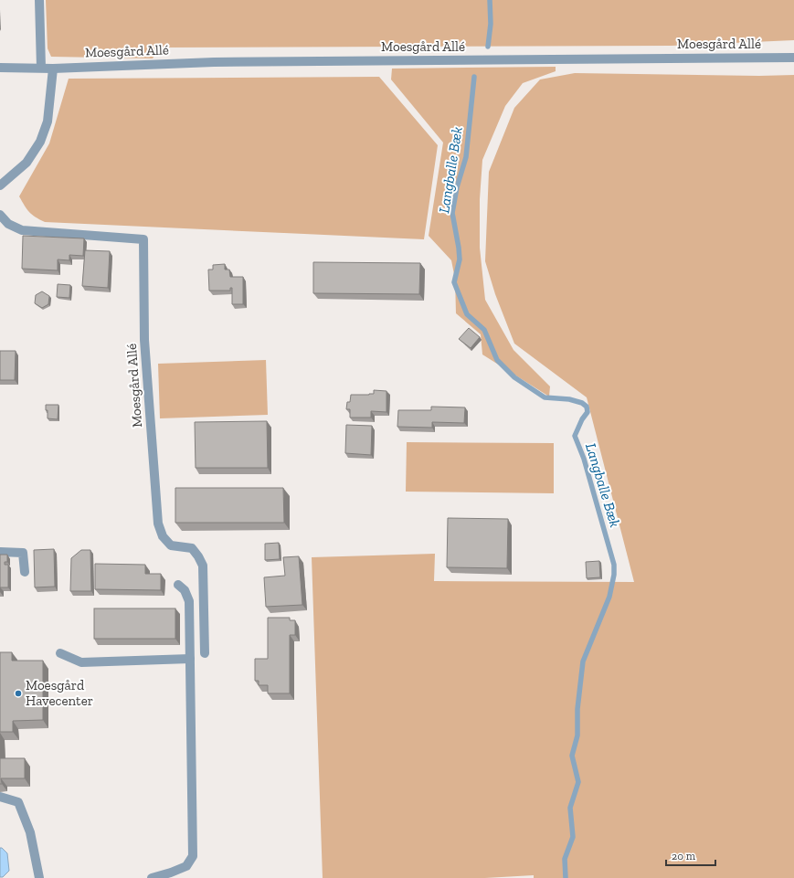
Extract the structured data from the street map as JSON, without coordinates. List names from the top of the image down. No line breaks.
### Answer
{"streets":{"street":["Moesgård Allé"]},"water":["Langballe Bæk"],"places":["Moesgård Havecenter"],"scale_bar":"20 m"}
